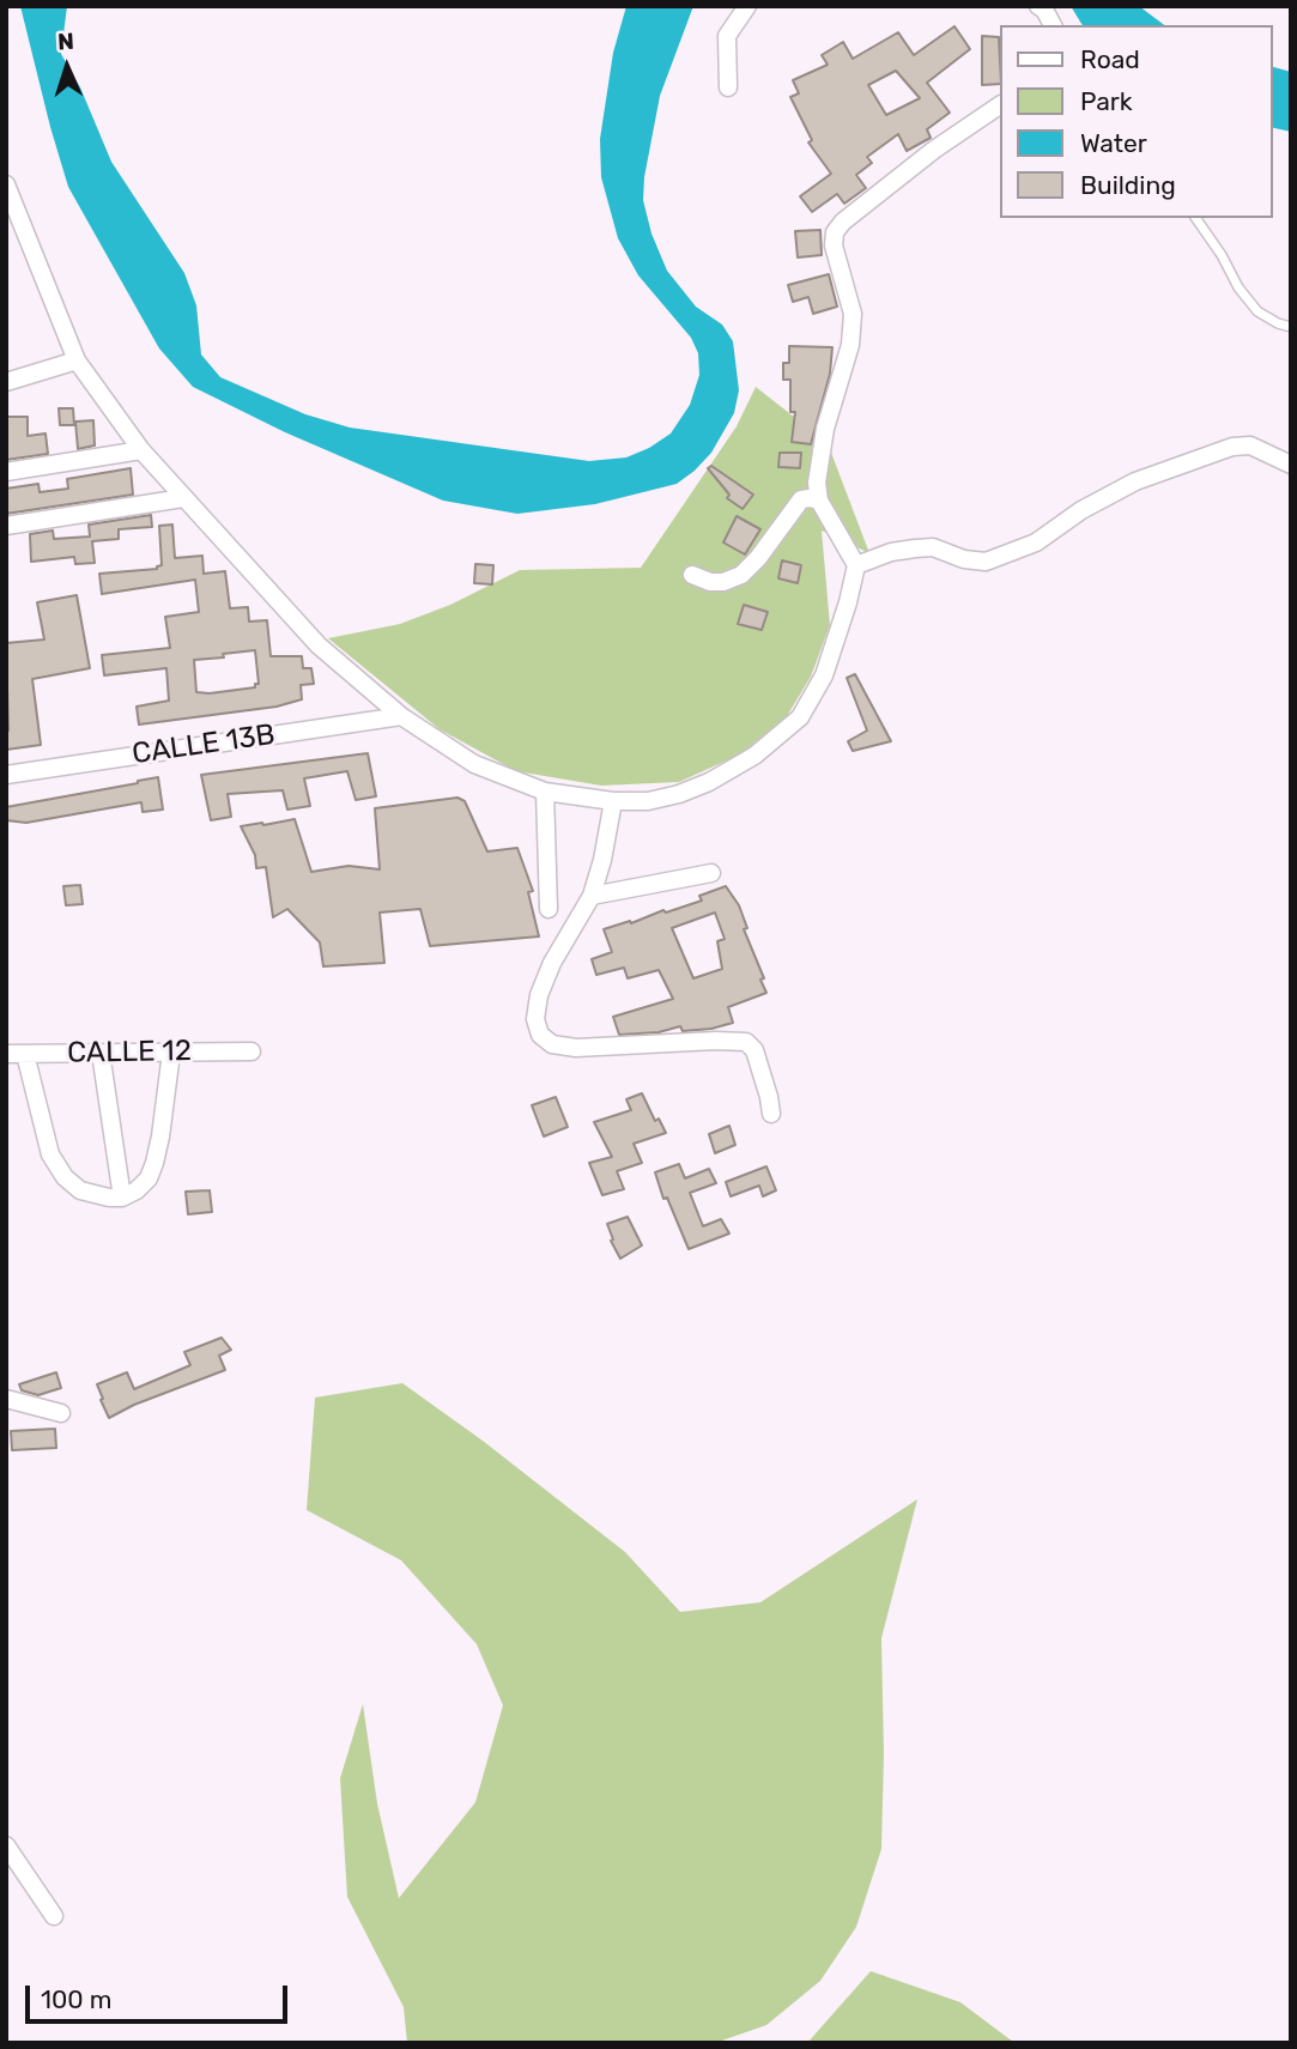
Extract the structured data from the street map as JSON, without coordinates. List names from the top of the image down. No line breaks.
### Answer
{"streets":{"street":["CALLE 13B","CALLE 12"]},"legend":["Road","Park","Water","Building"],"scale_bar":"100 m","north":"top"}
